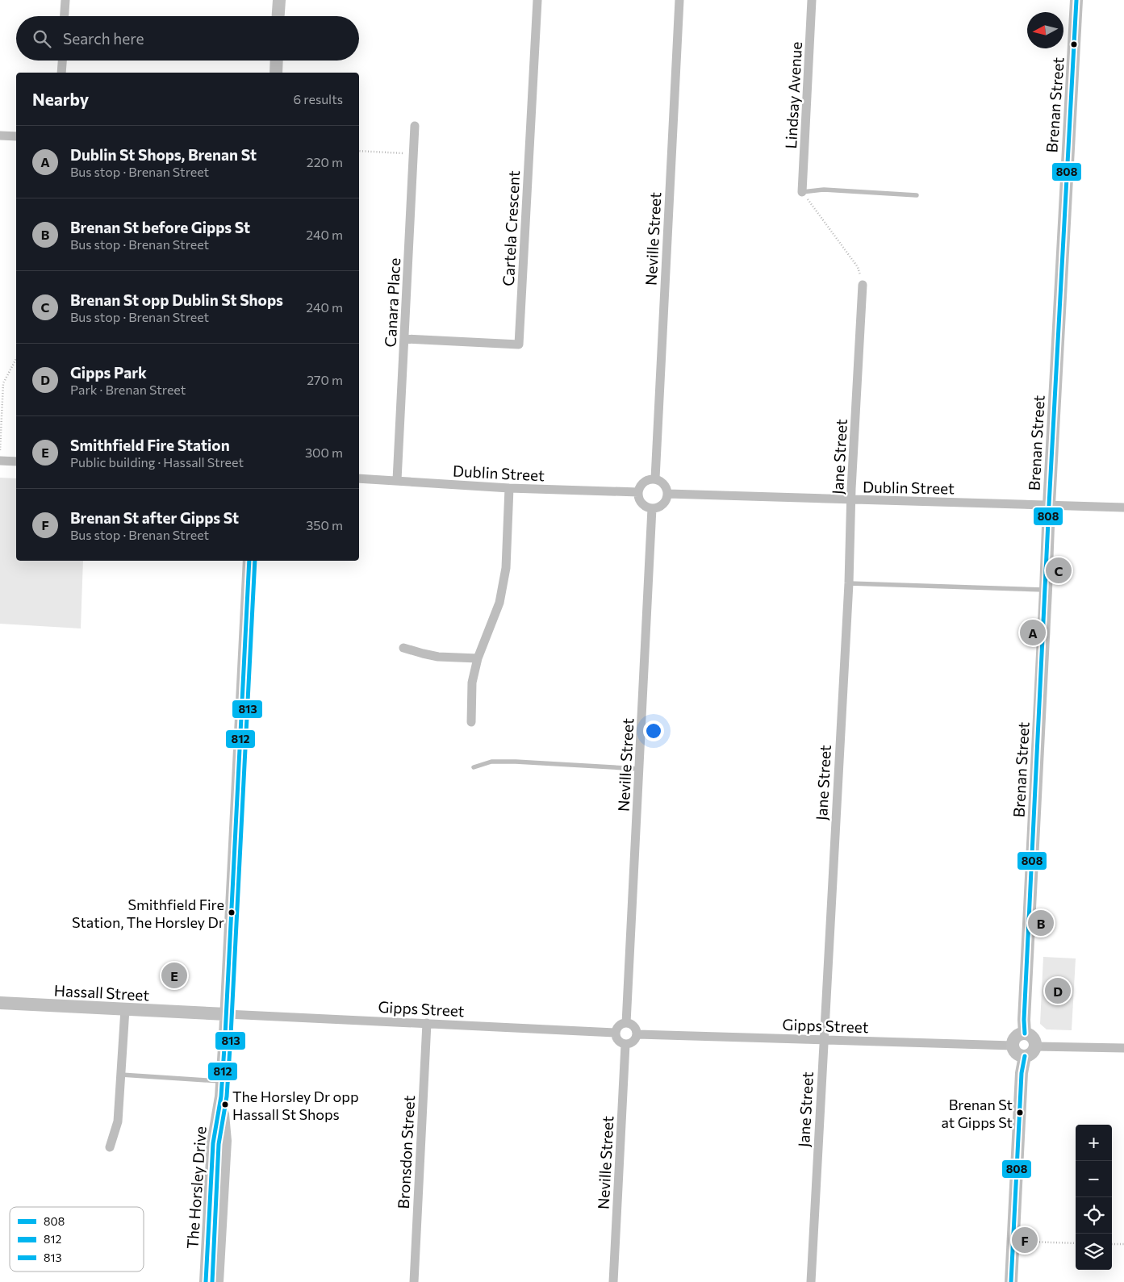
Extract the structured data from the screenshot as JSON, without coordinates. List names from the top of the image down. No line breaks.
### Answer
{"streets":{"street":["Lindsay Avenue","Brenan Street","Cartela Crescent","Neville Street","Canara Place","Jane Street","Dublin Street","Hassall Street","Gipps Street","Bronsdon Street","The Horsley Drive"]},"crossings":[["Brenan Street","Dublin Street"],["Brenan Street","Gipps Street"],["Cartela Crescent","Canara Place"],["Neville Street","Dublin Street"],["Neville Street","Gipps Street"],["Canara Place","Dublin Street"],["Jane Street","Dublin Street"],["Jane Street","Gipps Street"],["Hassall Street","Gipps Street"],["Hassall Street","The Horsley Drive"],["Gipps Street","Bronsdon Street"],["Gipps Street","The Horsley Drive"]],"places":["Smithfield Fire Station, The Horsley Dr","The Horsley Dr opp Hassall St Shops","Brenan St at Gipps St"],"lines":["transit line 808","transit line 812","transit line 813"],"legend":["808","812","813"],"north":"left","page":{"search":"Search here","heading":["Nearby","6 results"],"list":[{"mark":"A","name":"Dublin St Shops, Brenan St","note":"Bus stop · Brenan Street","value":"220 m"},{"mark":"B","name":"Brenan St before Gipps St","note":"Bus stop · Brenan Street","value":"240 m"},{"mark":"C","name":"Brenan St opp Dublin St Shops","note":"Bus stop · Brenan Street","value":"240 m"},{"mark":"D","name":"Gipps Park","note":"Park · Brenan Street","value":"270 m"},{"mark":"E","name":"Smithfield Fire Station","note":"Public building · Hassall Street","value":"300 m"},{"mark":"F","name":"Brenan St after Gipps St","note":"Bus stop · Brenan Street","value":"350 m"}],"pins":["C","A","B","E","D","F"],"map_buttons":["+","−"]}}
